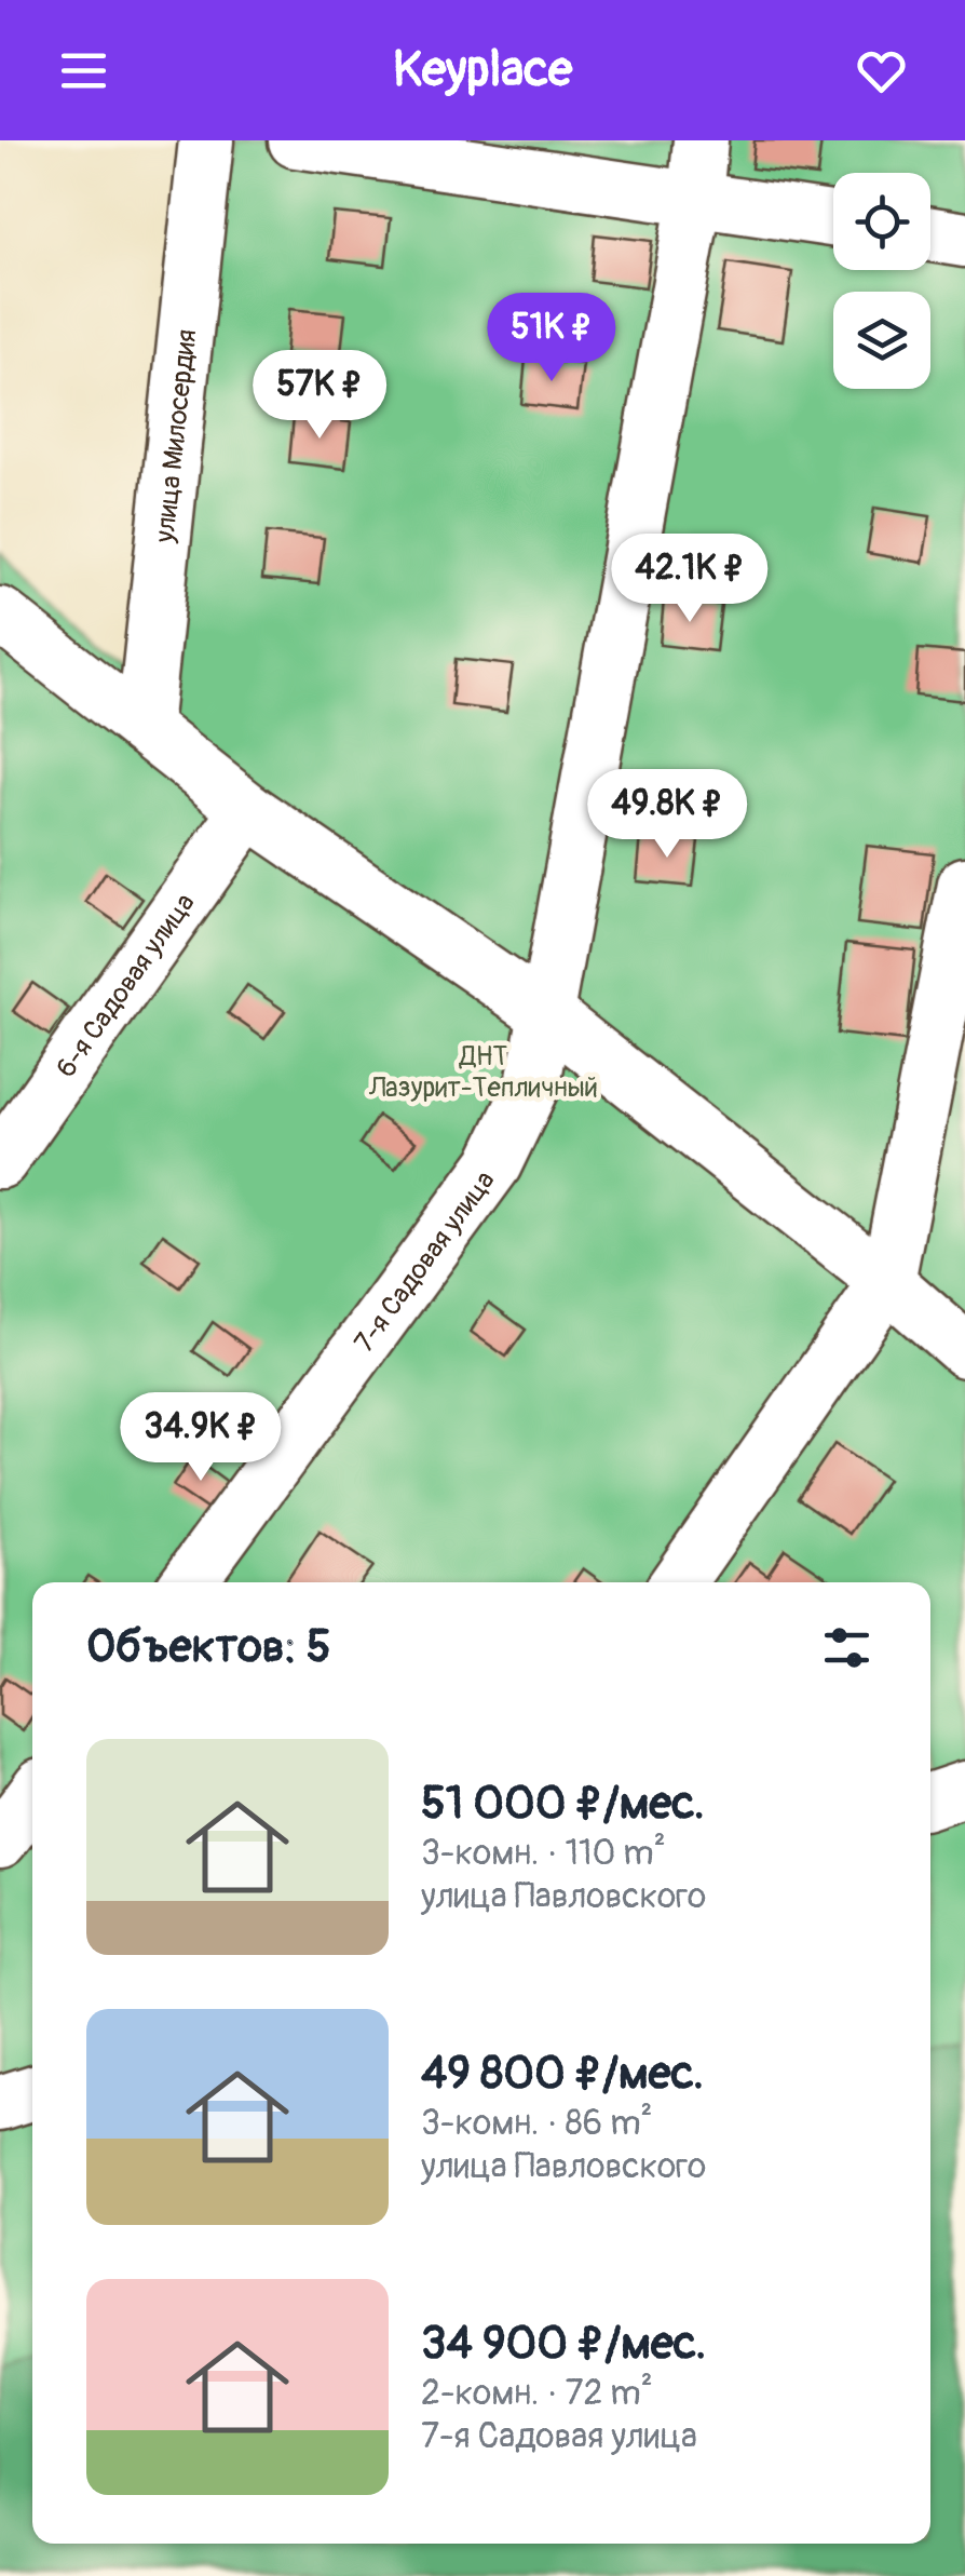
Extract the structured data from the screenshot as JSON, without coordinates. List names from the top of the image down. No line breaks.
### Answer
{"streets":{"street":["улица Милосердия","6-я Садовая улица","7-я Садовая улица"]},"parks":["ДНТ Лазурит-Тепличный"],"page":{"header":"Keyplace","price":["51K ₽","57K ₽","42.1K ₽","49.8K ₽","34.9K ₽"],"heading":"Объектов: 5","list":[{"name":"51 000 ₽/мес.","note":"3-комн. · 110 m² · улица Павловского"},{"name":"49 800 ₽/мес.","note":"3-комн. · 86 m² · улица Павловского"},{"name":"34 900 ₽/мес.","note":"2-комн. · 72 m² · 7-я Садовая улица"}]}}
